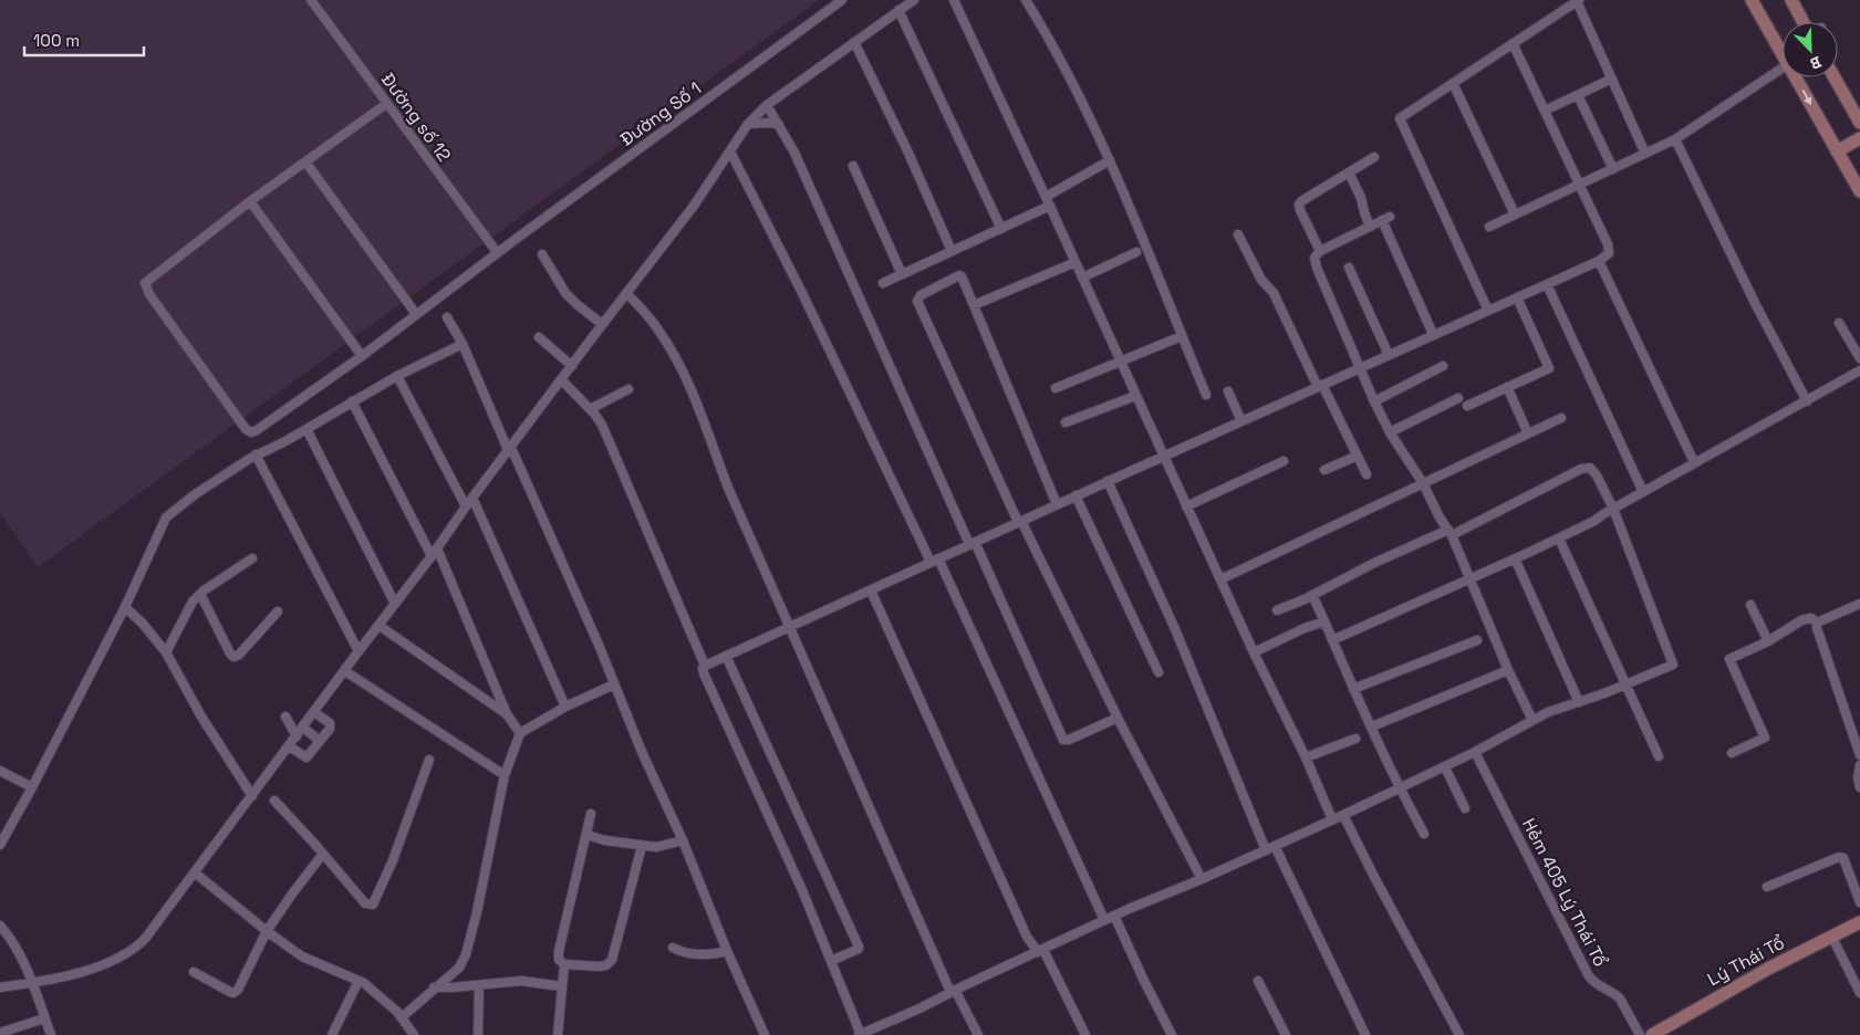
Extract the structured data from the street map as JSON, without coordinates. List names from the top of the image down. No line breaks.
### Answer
{"streets":{"main road":["Lý Thái Tổ"],"street":["Đường Số 1","Đường số 12","Hẻm 405 Lý Thái Tổ"]},"crossings":[["Đường Số 1","Đường số 12"]],"scale_bar":"100 m","north":"bottom right"}
